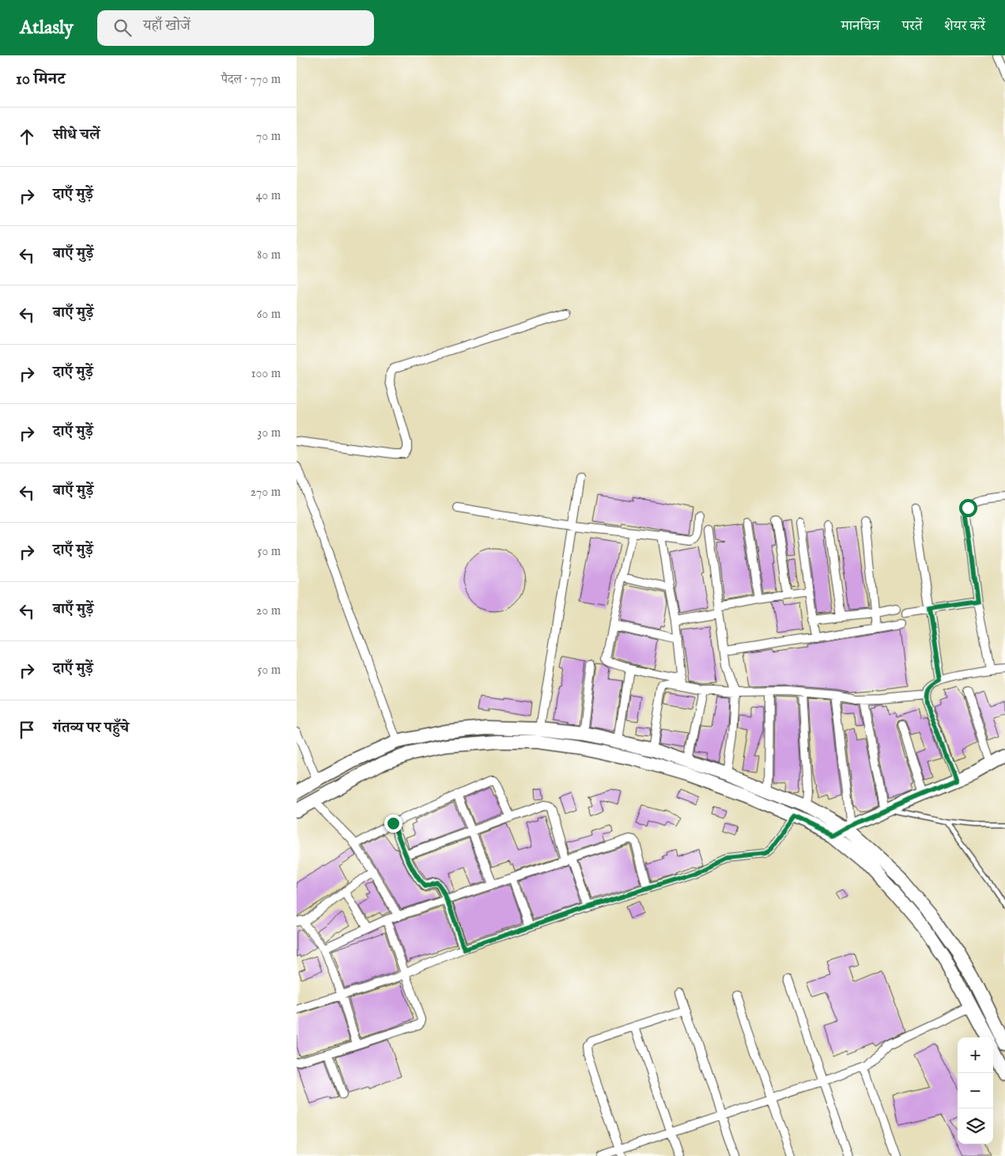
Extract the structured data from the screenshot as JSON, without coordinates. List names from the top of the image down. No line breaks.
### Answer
{"page":{"header":"Atlasly","search":"यहाँ खोजें","nav":["मानचित्र","परतें","शेयर करें"],"heading":["10 मिनट","पैदल · 770 m"],"list":[["सीधे चलें","70 m"],["दाएँ मुड़ें","40 m"],["बाएँ मुड़ें","80 m"],["बाएँ मुड़ें","60 m"],["दाएँ मुड़ें","100 m"],["दाएँ मुड़ें","30 m"],["बाएँ मुड़ें","270 m"],["दाएँ मुड़ें","50 m"],["बाएँ मुड़ें","20 m"],["दाएँ मुड़ें","50 m"],"गंतव्य पर पहुँचे"],"map_buttons":["+","−"]}}
